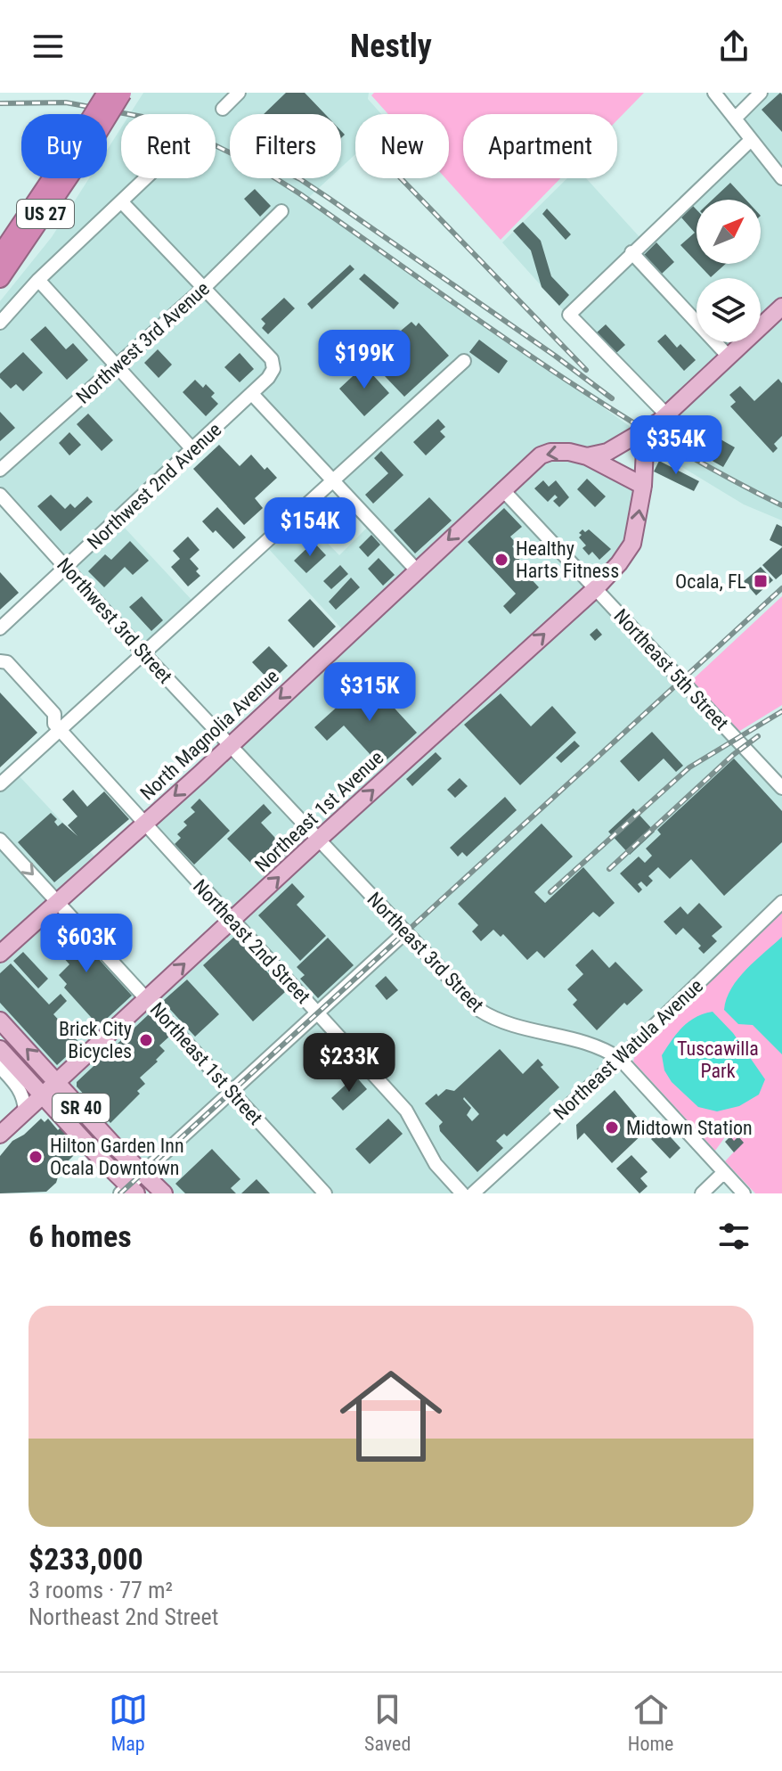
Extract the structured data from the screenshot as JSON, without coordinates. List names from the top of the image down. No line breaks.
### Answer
{"streets":{"highway":["US 27"],"main road":["North Magnolia Avenue","Northeast 1st Avenue","SR 40"],"street":["Northwest 3rd Avenue","Northwest 2nd Avenue","Northwest 3rd Street","Northeast 5th Street","Northeast 2nd Street","Northeast 3rd Street","Northeast Watula Avenue","Northeast 1st Street"]},"crossings":[["Northwest 3rd Avenue","Northwest 2nd Avenue"],["Northwest 2nd Avenue","Northwest 3rd Street"],["Northwest 3rd Street","North Magnolia Avenue"],["Northwest 3rd Street","Northeast 3rd Street"],["Northeast 5th Street","North Magnolia Avenue"],["Northeast 5th Street","Northeast 1st Avenue"],["North Magnolia Avenue","Northeast 1st Avenue"],["North Magnolia Avenue","Northeast 2nd Street"],["North Magnolia Avenue","Northeast 3rd Street"],["North Magnolia Avenue","Northeast 1st Street"],["Northeast 1st Avenue","Northeast 2nd Street"],["Northeast 1st Avenue","Northeast 3rd Street"],["Northeast 1st Avenue","Northeast 1st Street"],["Northeast 1st Avenue","SR 40"],["Northeast 3rd Street","Northeast Watula Avenue"]],"one_way":["North Magnolia Avenue","Northeast 1st Avenue"],"parks":["Tuscawilla Park"],"places":{"other":["Healthy Harts Fitness","Brick City Bicycles","Midtown Station","Hilton Garden Inn Ocala Downtown"],"transit":["Ocala, FL"]},"north":"top right","page":{"header":"Nestly","chip":["Buy","Rent","Filters","New","Apartment"],"price":["$199K","$354K","$154K","$315K","$603K","$233K"],"heading":"6 homes","list":[{"name":"$233,000","note":"3 rooms · 77 m² · Northeast 2nd Street"}],"tabs":["Map","Saved","Home"]}}
